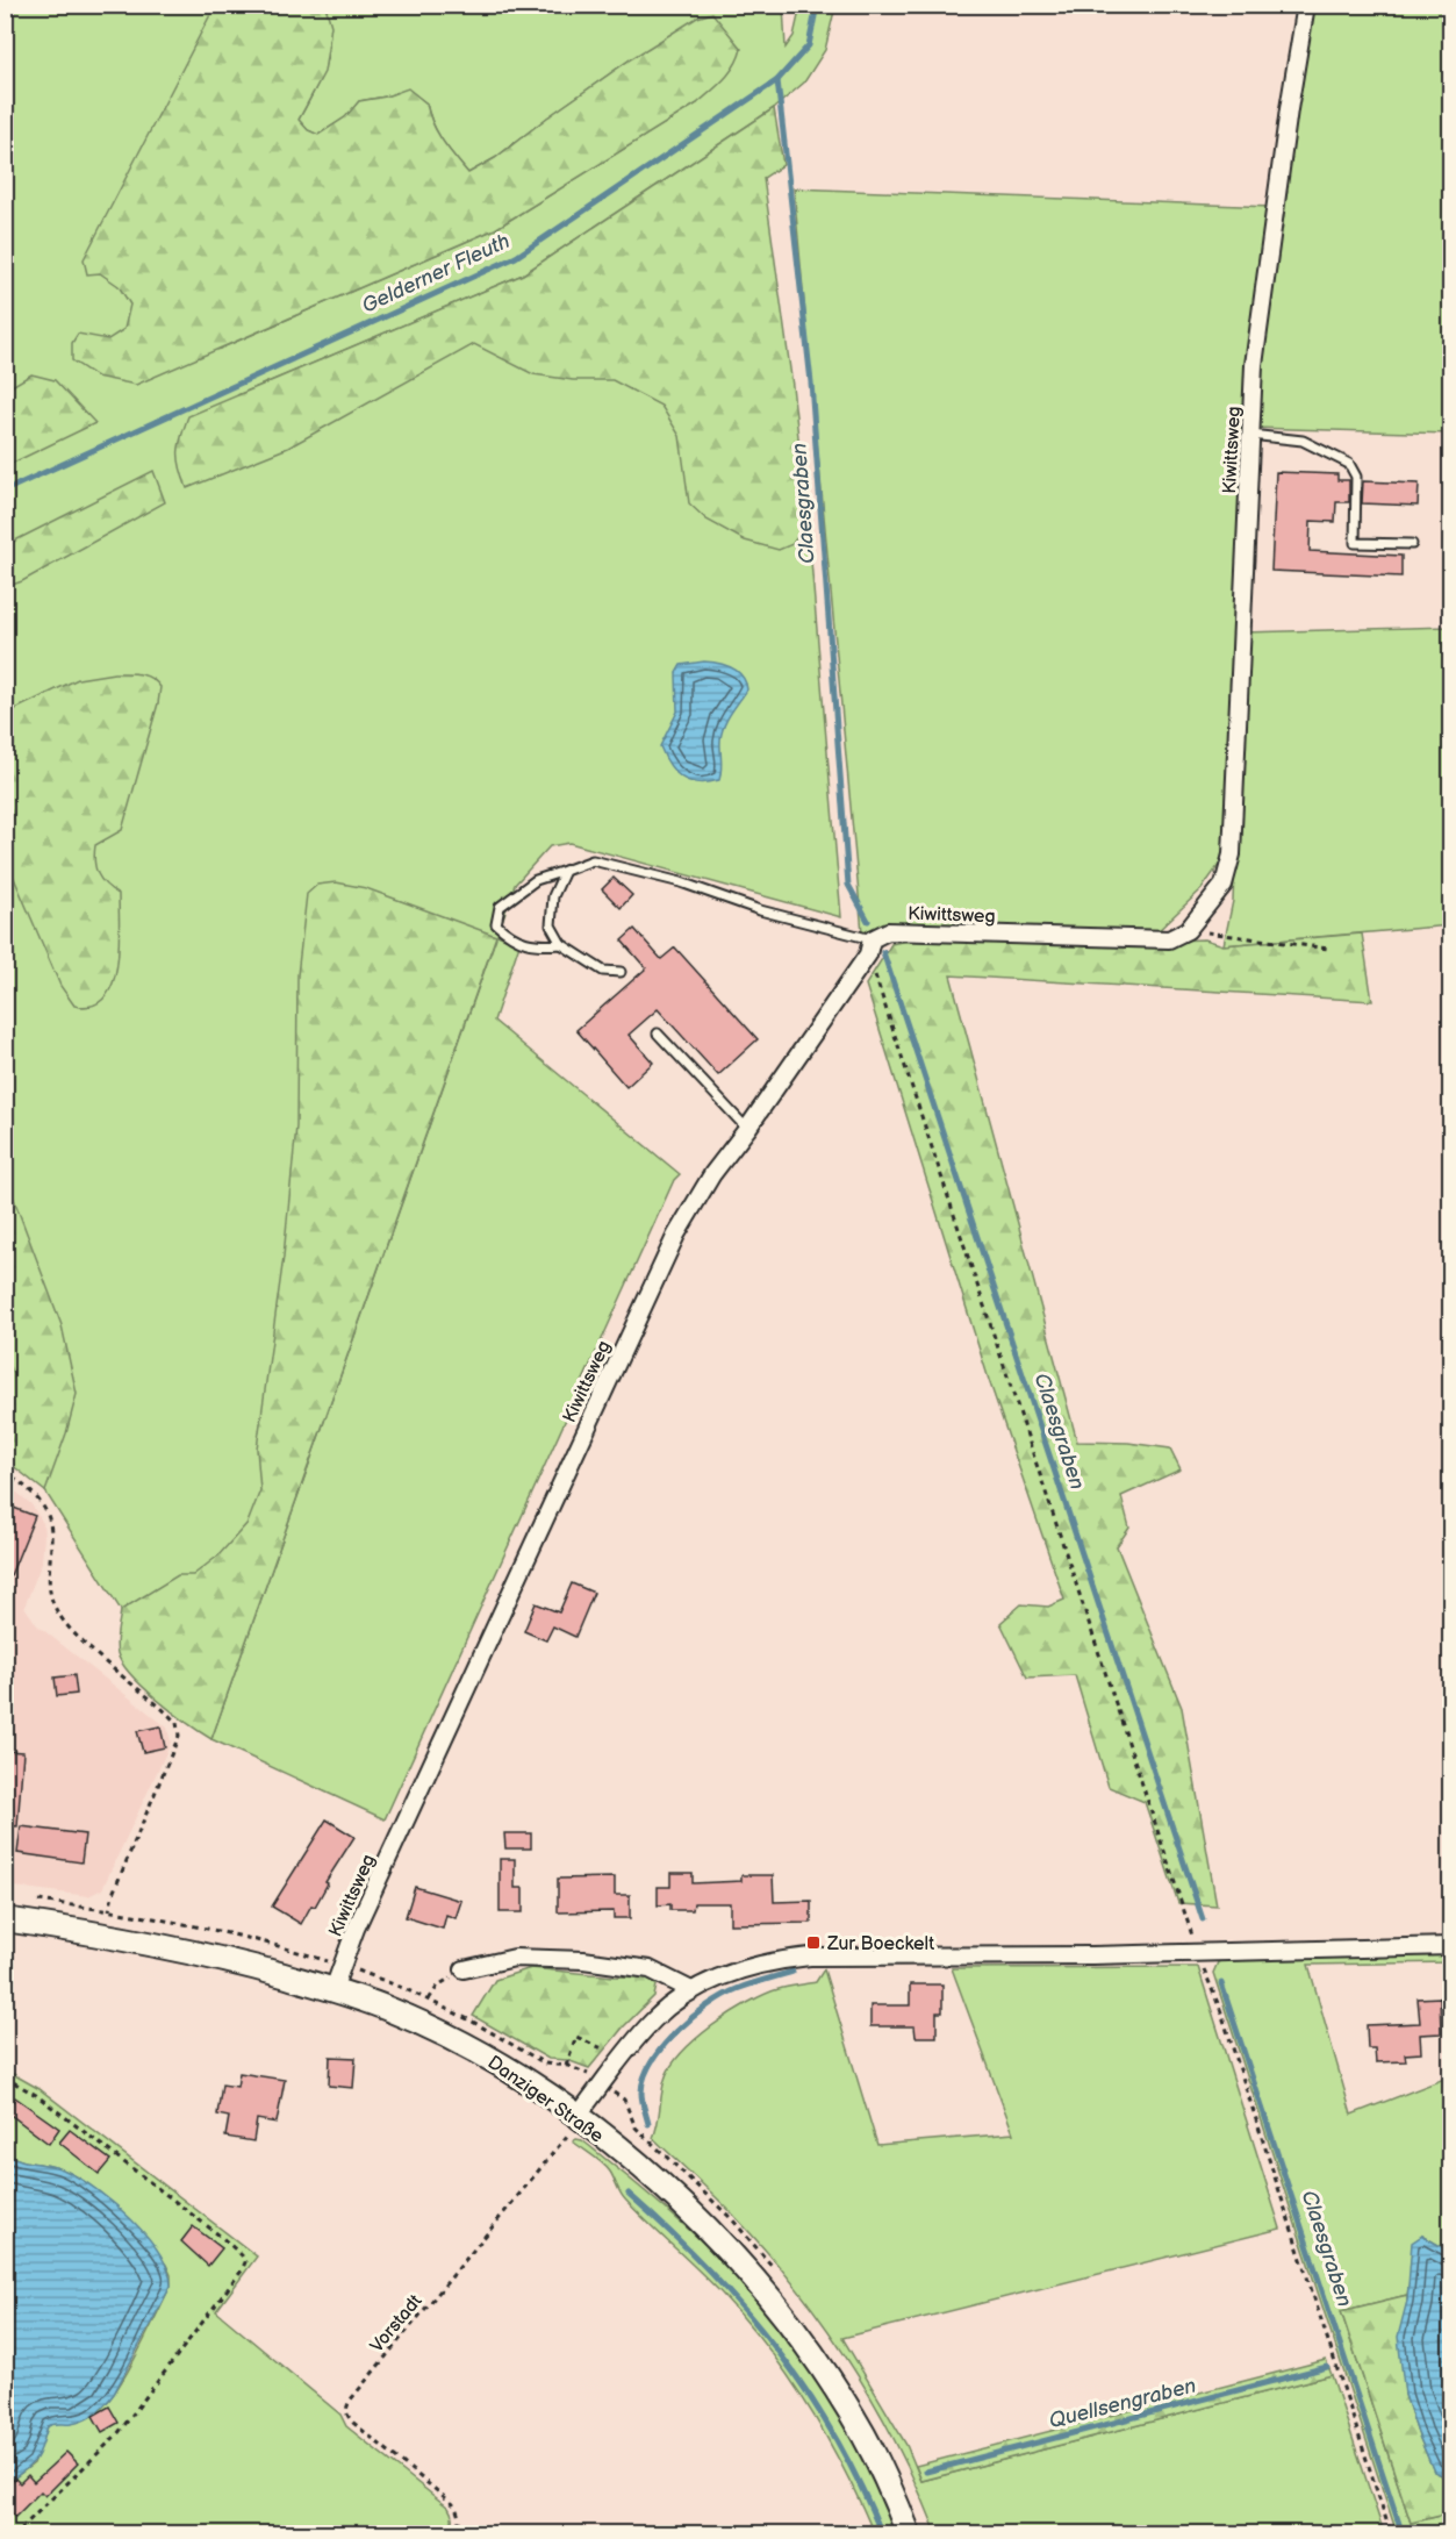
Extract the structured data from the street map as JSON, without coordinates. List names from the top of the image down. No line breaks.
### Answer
{"streets":{"street":["Kiwittsweg","Danziger Straße"],"path":["Vorstadt"]},"crossings":[["Kiwittsweg","Danziger Straße"],["Danziger Straße","Vorstadt"]],"water":["Gelderner Fleuth","Claesgraben","Quellsengraben"],"places":{"transit":["Zur Boeckelt"]}}
